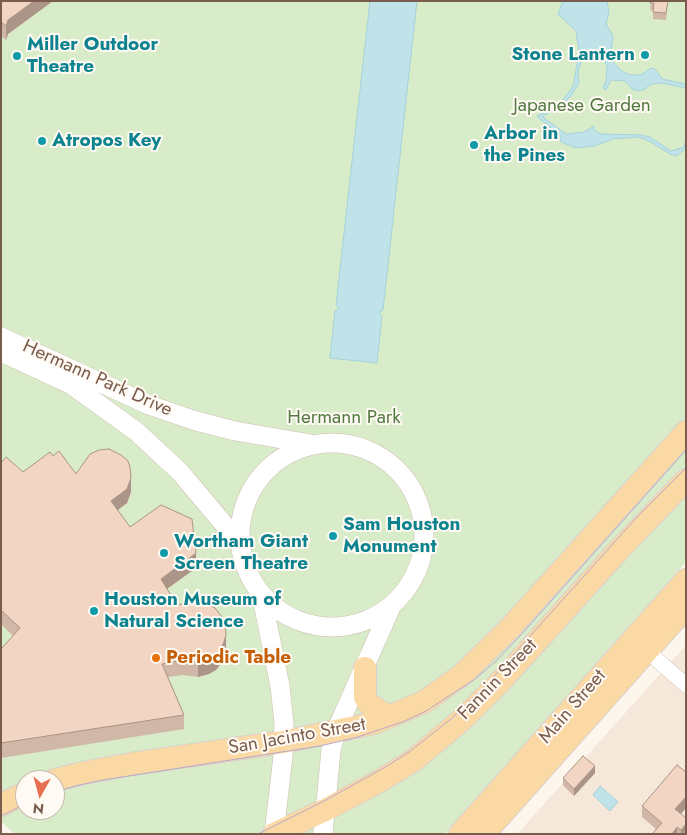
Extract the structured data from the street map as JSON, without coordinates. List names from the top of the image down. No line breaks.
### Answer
{"streets":{"main road":["Fannin Street","Main Street","San Jacinto Street"],"street":["Hermann Park Drive"]},"crossings":[["Fannin Street","San Jacinto Street"]],"parks":["Japanese Garden","Hermann Park"],"places":["Stone Lantern","Miller Outdoor Theatre","Atropos Key","Arbor in the Pines","Sam Houston Monument","Wortham Giant Screen Theatre","Houston Museum of Natural Science","Periodic Table"],"north":"bottom"}
